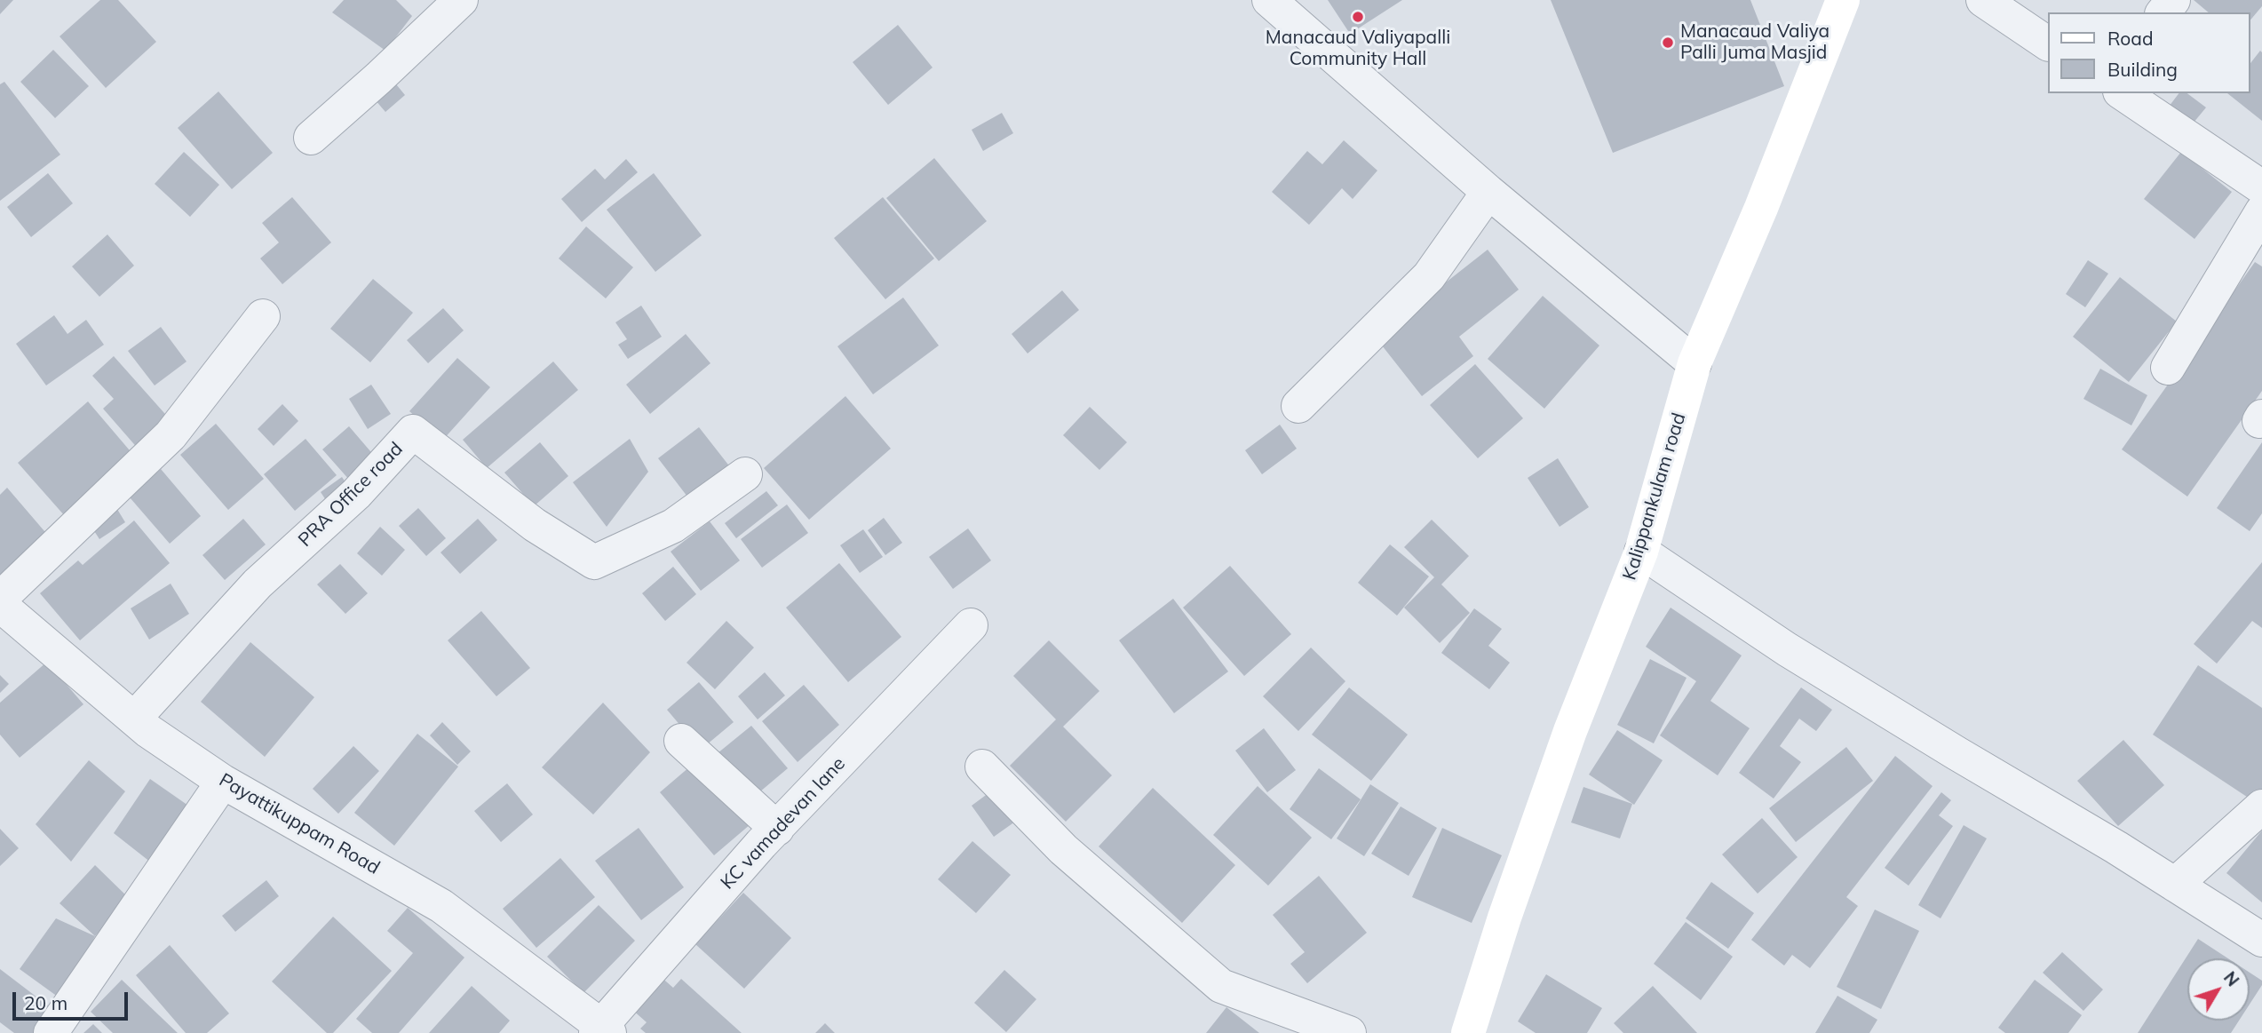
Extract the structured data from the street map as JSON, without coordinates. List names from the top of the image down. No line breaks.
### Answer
{"streets":{"street":["PRA Office road","Kalippankulam road","KC vamadevan lane","Payattikuppam Road"]},"crossings":[["PRA Office road","Payattikuppam Road"],["KC vamadevan lane","Payattikuppam Road"]],"places":["Manacaud Valiyapalli Community Hall","Manacaud Valiya Palli Juma Masjid"],"legend":["Road","Building"],"scale_bar":"20 m","north":"top right"}
